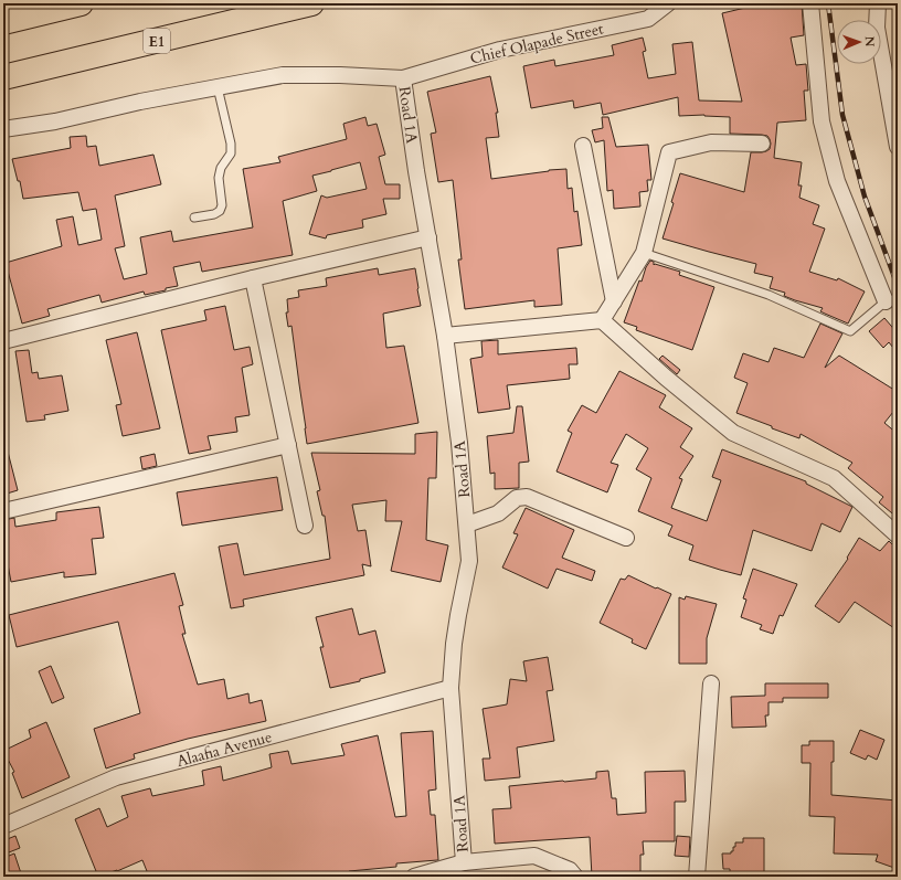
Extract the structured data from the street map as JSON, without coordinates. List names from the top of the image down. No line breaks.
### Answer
{"streets":{"highway":["E1"],"street":["Chief Olapade Street","Road 1A","Alaafia Avenue"]},"crossings":[["Chief Olapade Street","Road 1A"],["Road 1A","Alaafia Avenue"]],"north":"right"}
